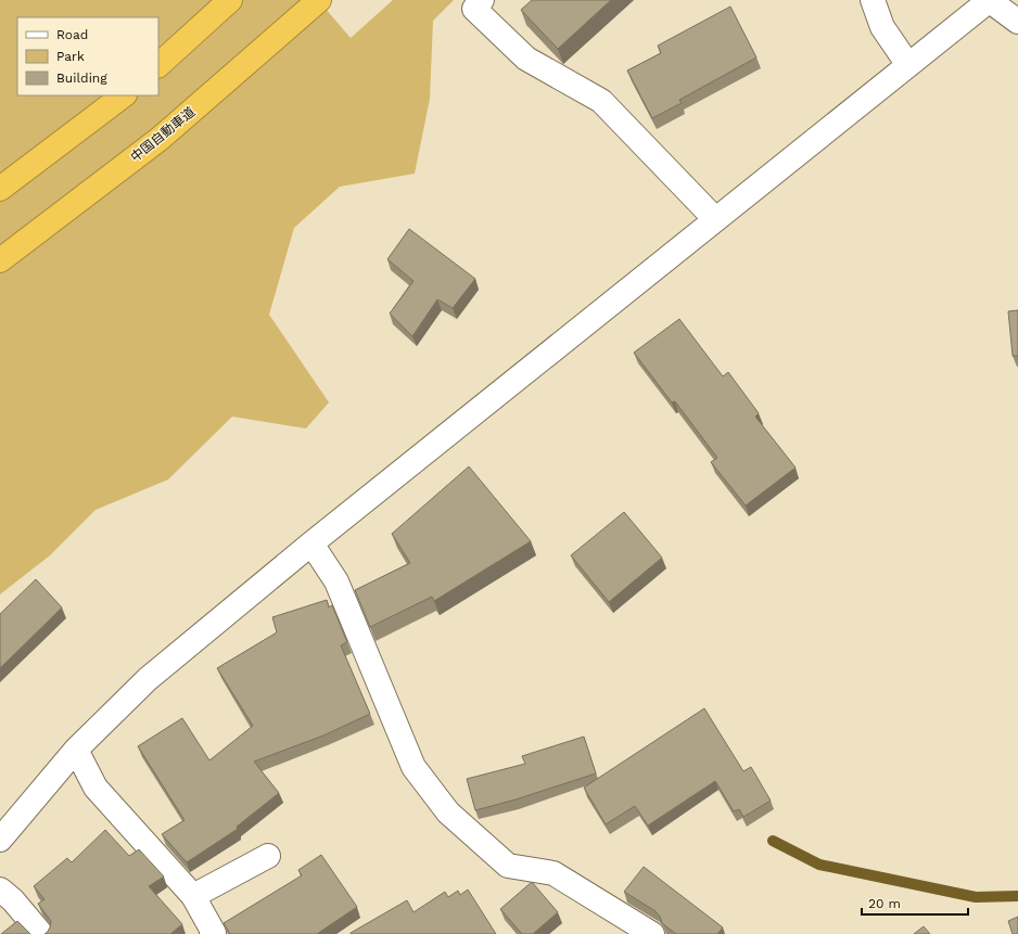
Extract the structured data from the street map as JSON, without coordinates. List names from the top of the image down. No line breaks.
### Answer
{"streets":{"highway":["中国自動車道"]},"legend":["Road","Park","Building"],"scale_bar":"20 m"}
